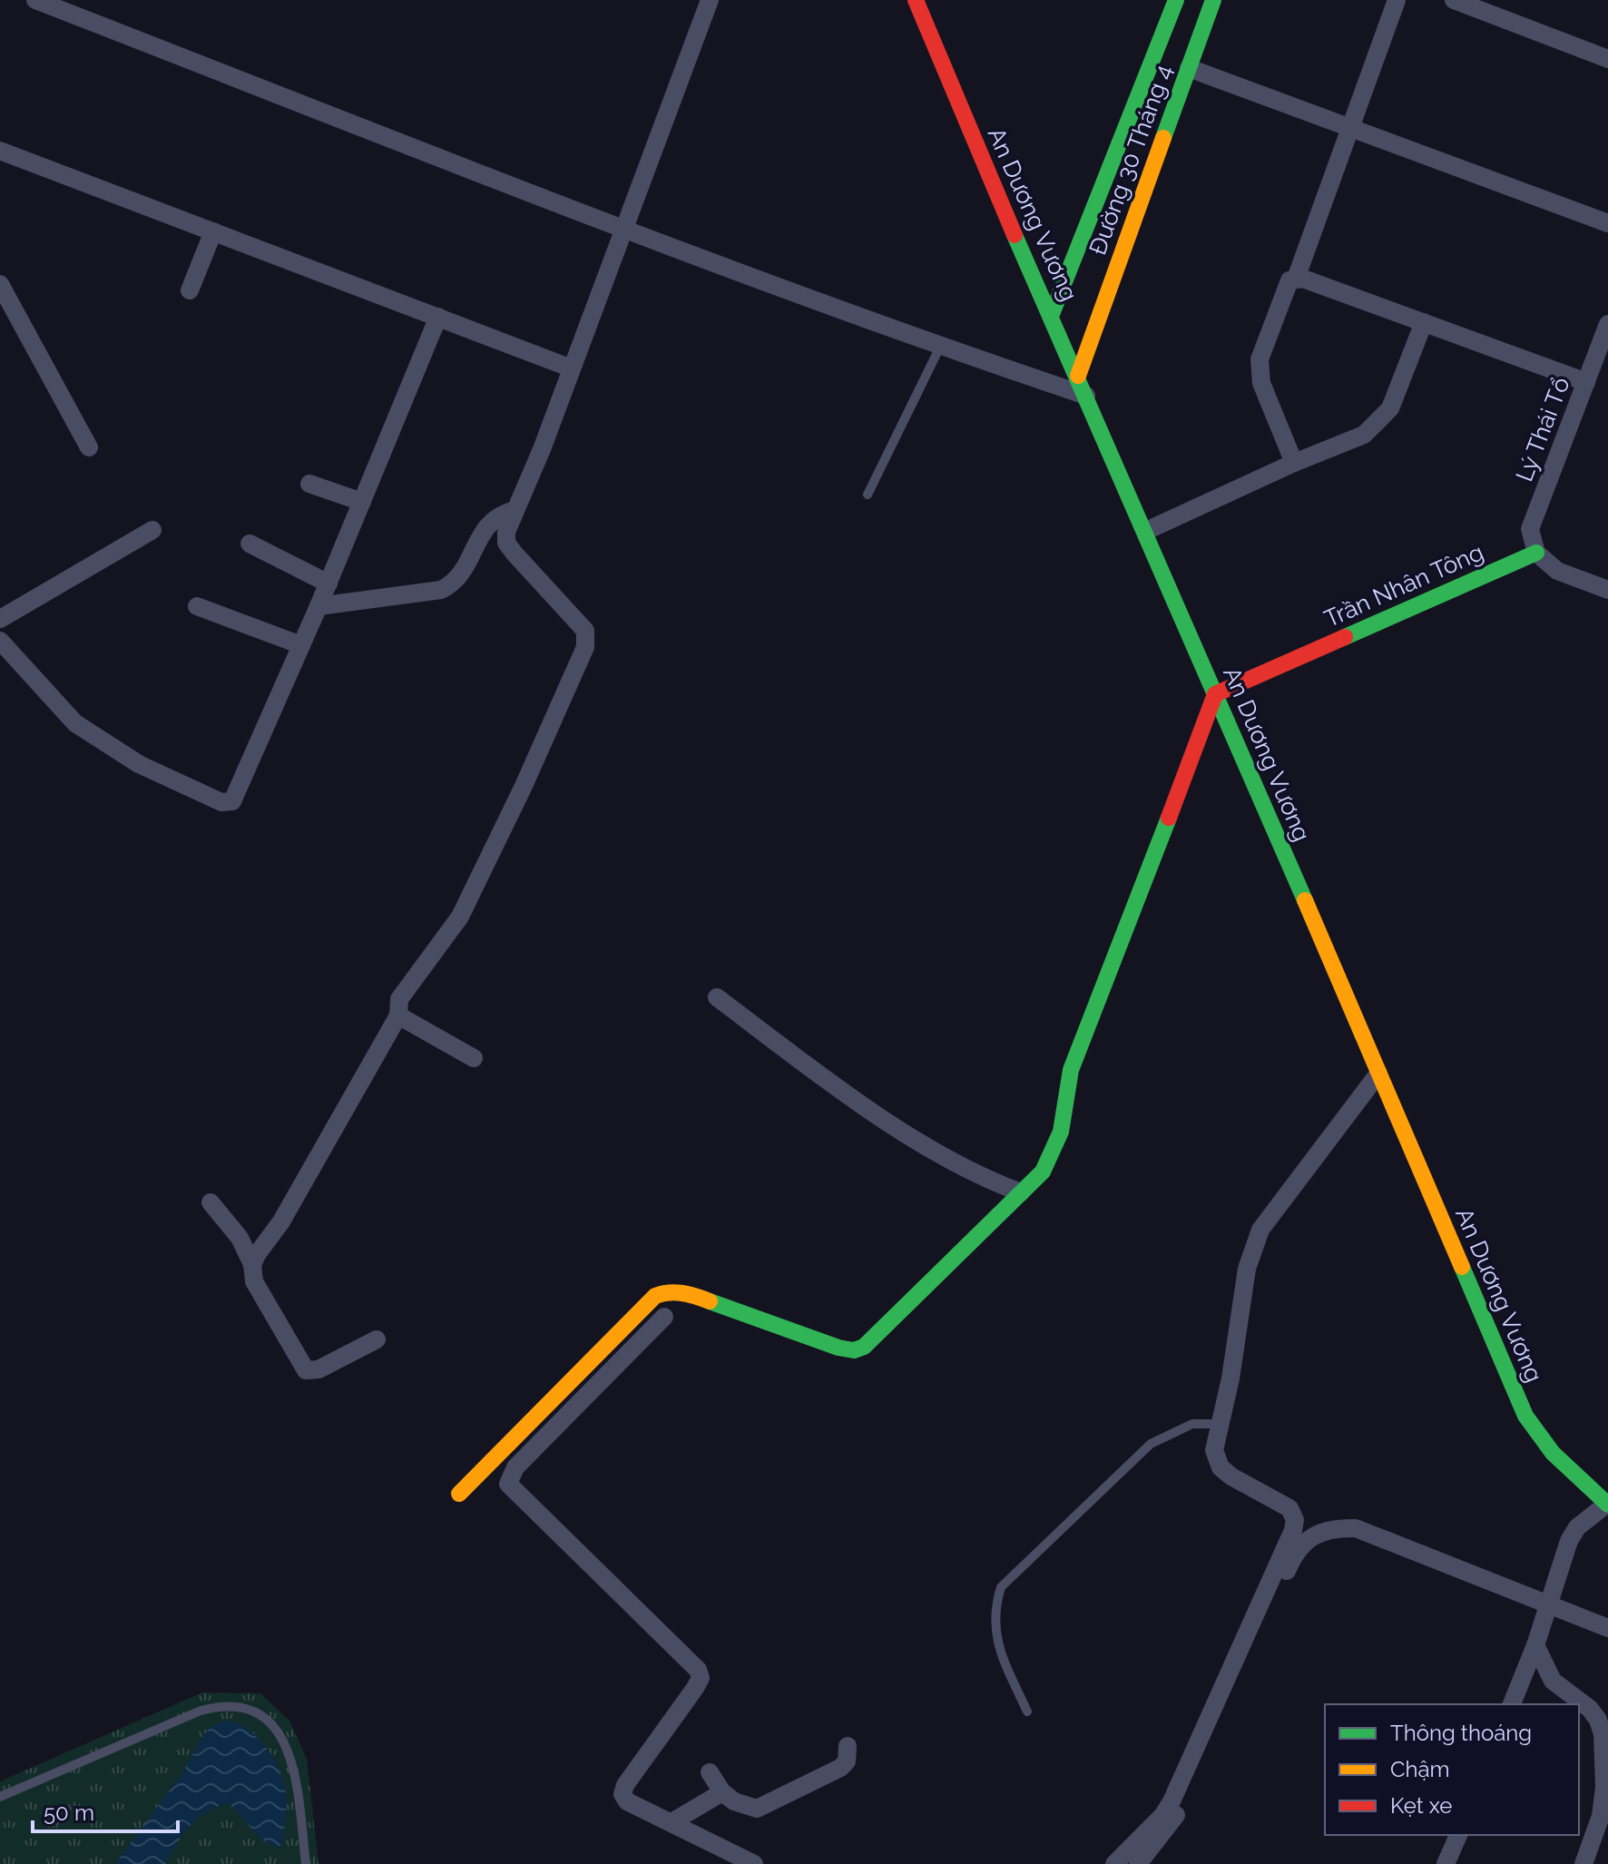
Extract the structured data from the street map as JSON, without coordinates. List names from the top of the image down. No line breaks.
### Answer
{"streets":{"street":["Đường 30 Tháng 4","An Dương Vương","Lý Thái Tổ","Trần Nhân Tông"]},"crossings":[["Đường 30 Tháng 4","An Dương Vương"],["An Dương Vương","Trần Nhân Tông"],["Lý Thái Tổ","Trần Nhân Tông"]],"legend":["Thông thoáng","Chậm","Kẹt xe"],"scale_bar":"50 m"}
